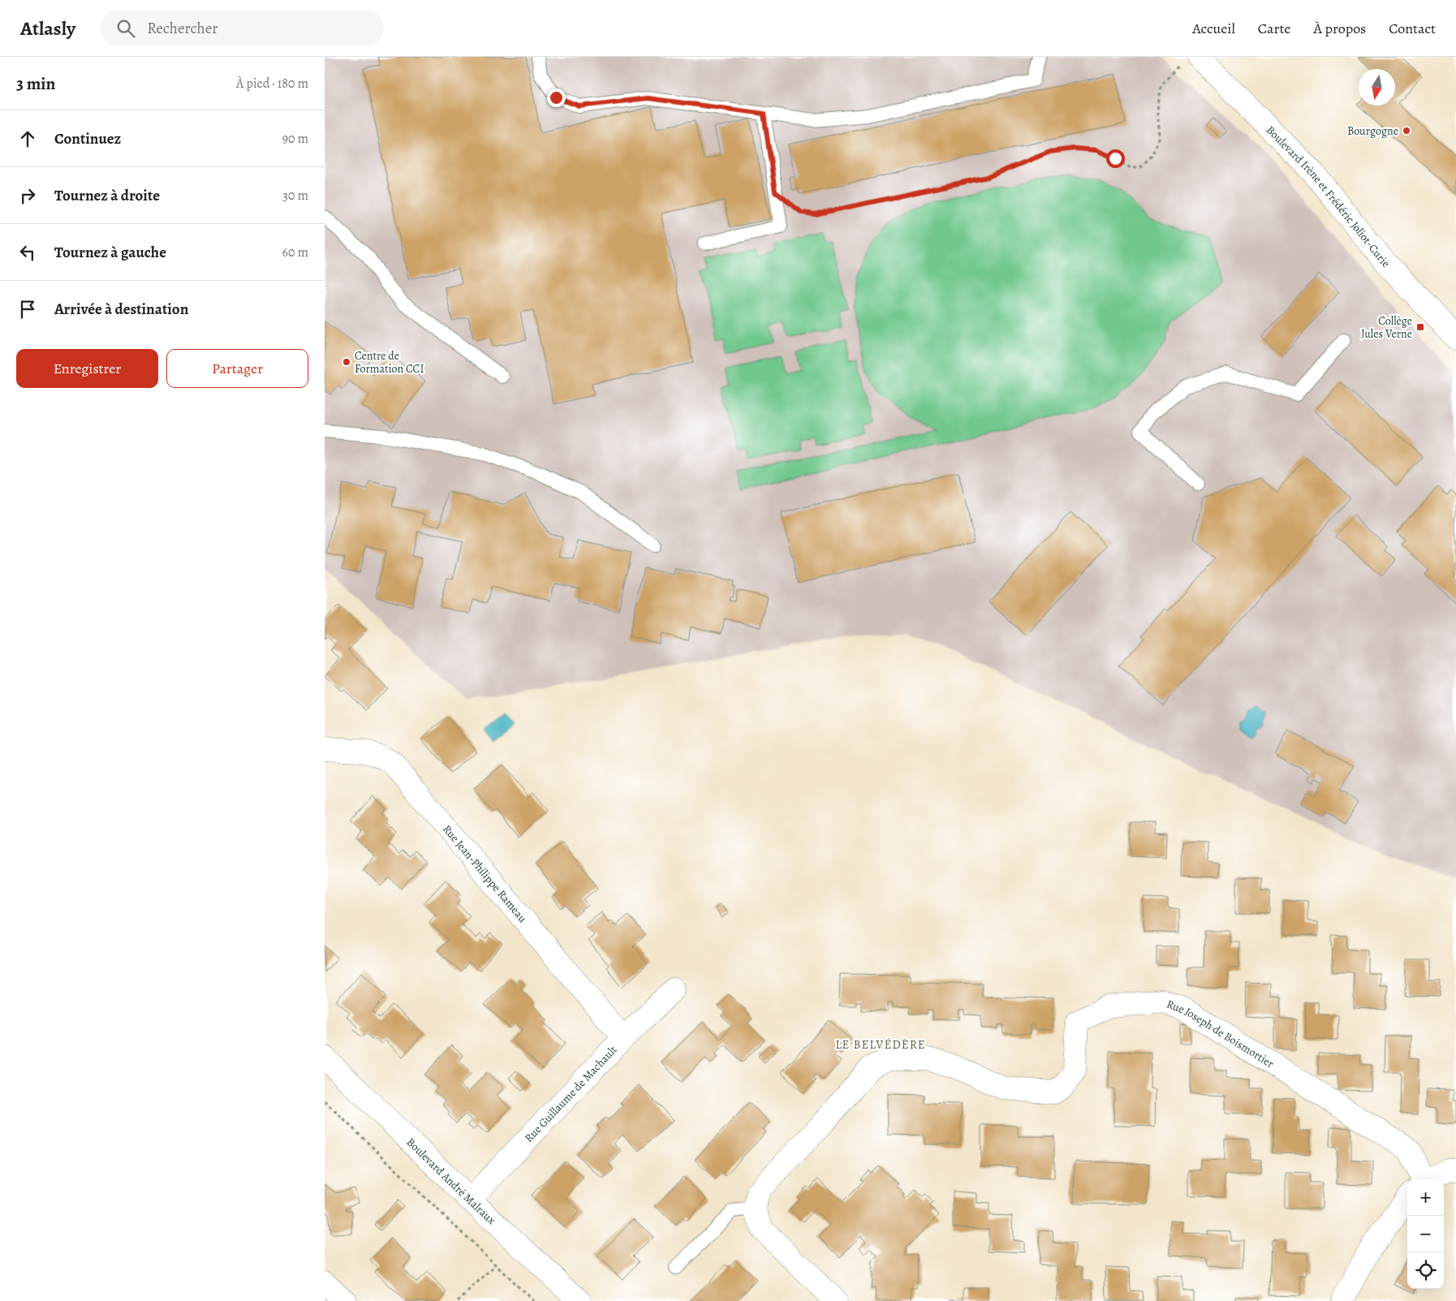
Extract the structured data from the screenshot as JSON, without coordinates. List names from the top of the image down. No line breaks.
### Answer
{"streets":{"street":["Boulevard Irène et Frédéric Joliot-Curie","Rue Jean-Philippe Rameau","Rue Joseph de Boismortier","Rue Guillaume de Machault","Boulevard André Malraux"]},"crossings":[["Rue Jean-Philippe Rameau","Rue Guillaume de Machault"],["Rue Guillaume de Machault","Boulevard André Malraux"]],"districts":["LE BELVÉDÈRE"],"places":{"other":["Bourgogne","Centre de Formation CCI"],"transit":["Collège Jules Verne"]},"north":"bottom","page":{"header":"Atlasly","search":"Rechercher","nav":["Accueil","Carte","À propos","Contact"],"heading":["3 min","À pied · 180 m"],"list":[["Continuez","90 m"],["Tournez à droite","30 m"],["Tournez à gauche","60 m"],"Arrivée à destination"],"buttons":["Enregistrer","Partager"],"map_buttons":["+","−"]}}
